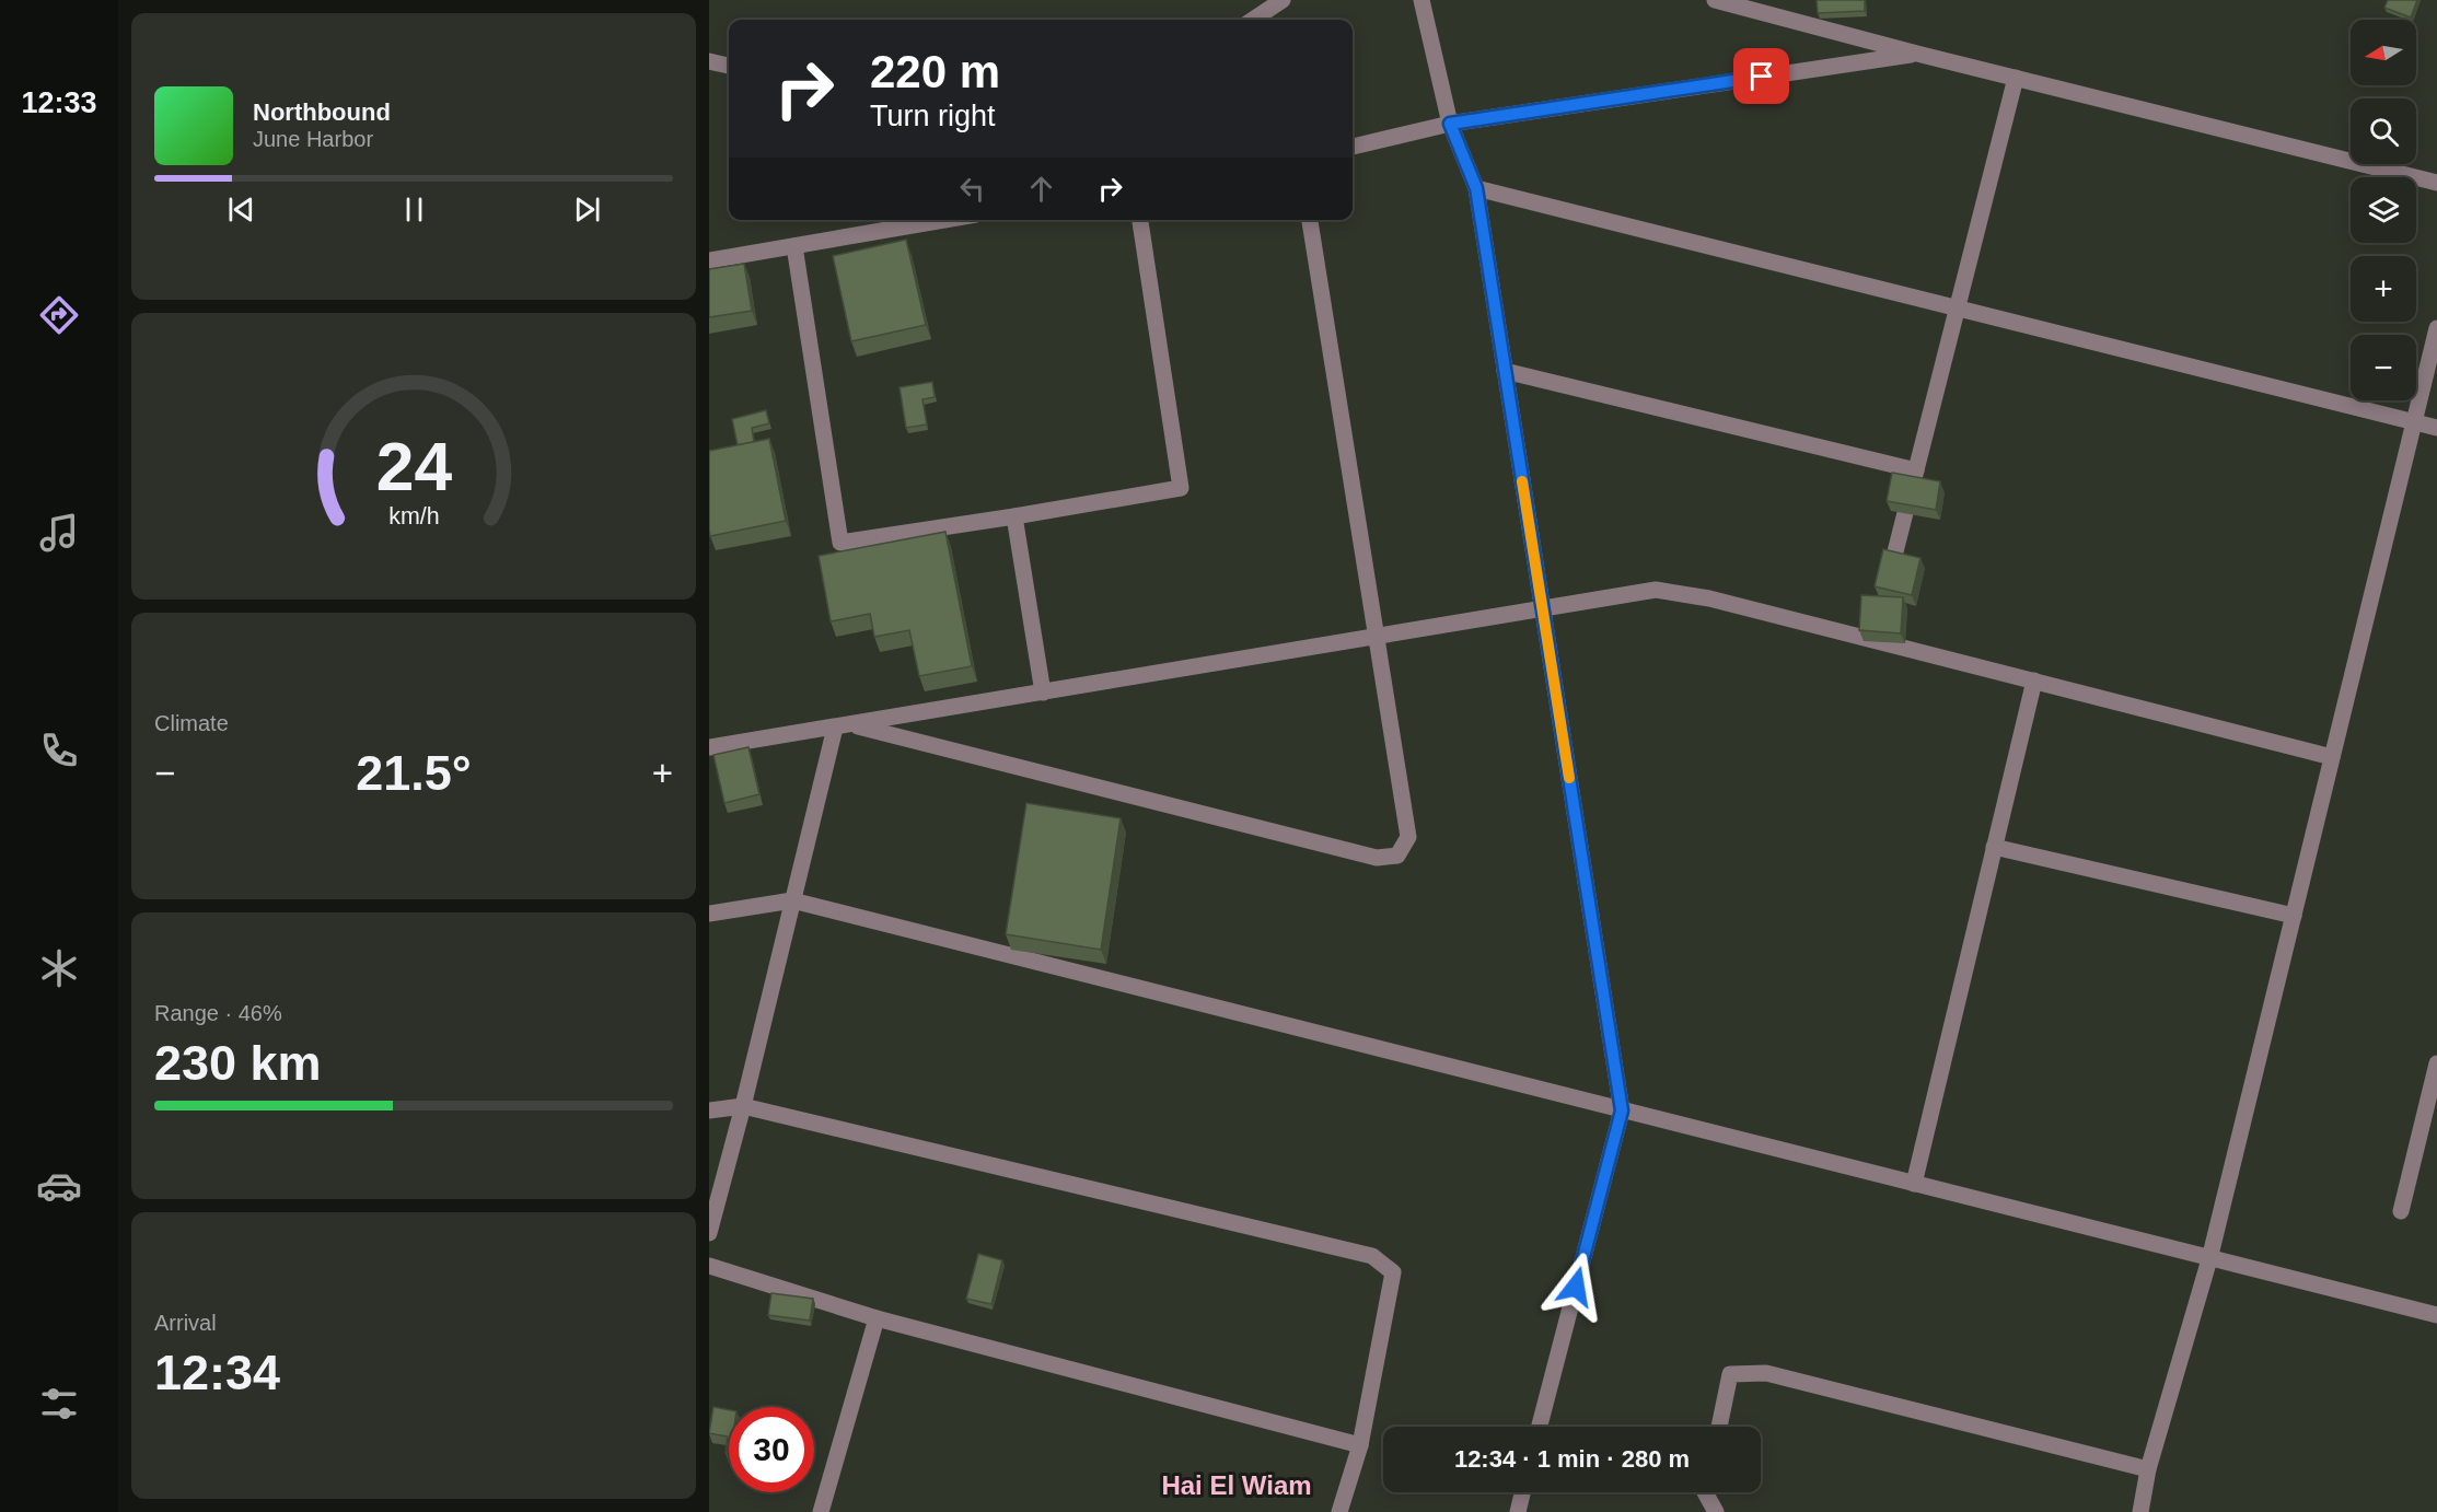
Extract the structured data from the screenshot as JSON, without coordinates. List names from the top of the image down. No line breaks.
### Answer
{"districts":["Hai El Wiam"],"north":"left","page":{"tabs":"12:33","map_buttons":["+","−"],"turn":["220 m","Turn right"],"song":["Northbound","June Harbor"],"tile":["Climate",["Range · 46%","230 km"],["Arrival","12:34"]],"heat":["−","21.5°","+"],"limit":"30","trip":"12:34 · 1 min · 280 m","gauge":["24","km/h"]}}
